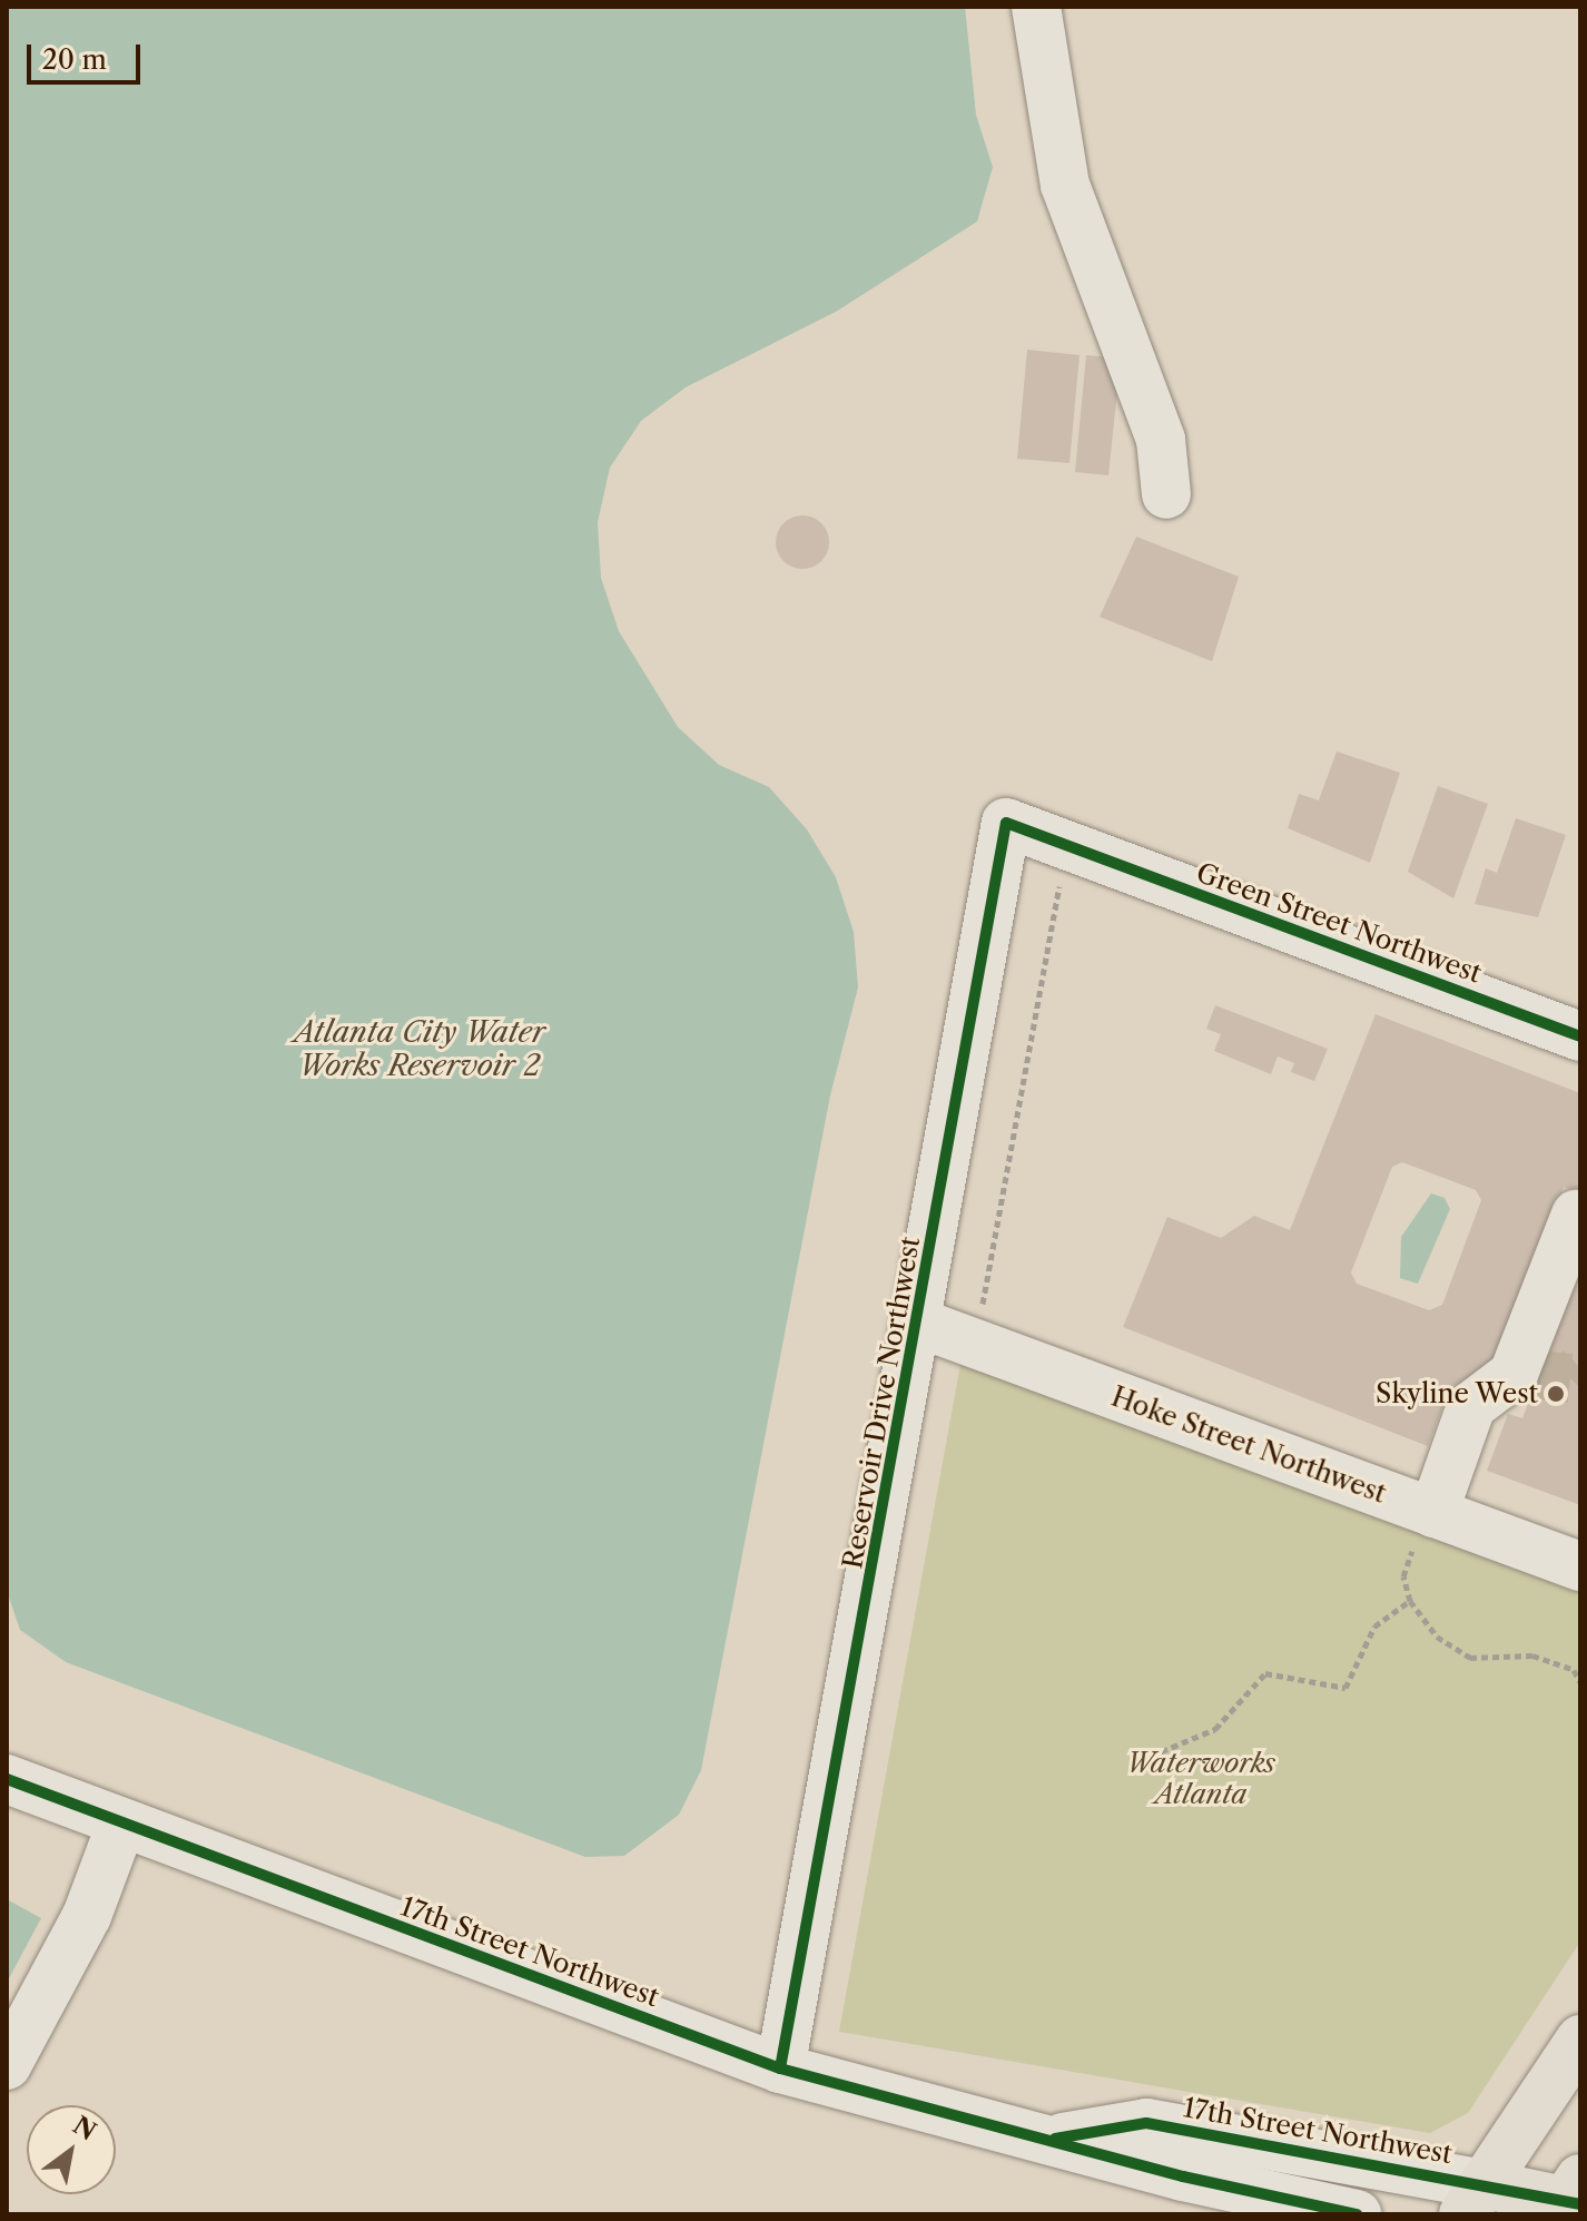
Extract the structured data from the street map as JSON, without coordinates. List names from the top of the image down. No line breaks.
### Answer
{"streets":{"main road":["17th Street Northwest"],"street":["Green Street Northwest","Reservoir Drive Northwest","Hoke Street Northwest"]},"crossings":[["Green Street Northwest","Reservoir Drive Northwest"],["Reservoir Drive Northwest","Hoke Street Northwest"],["Reservoir Drive Northwest","17th Street Northwest"]],"water":["Atlanta City Water Works Reservoir 2"],"parks":["Waterworks Atlanta"],"places":["Skyline West"],"scale_bar":"20 m","north":"top right"}
